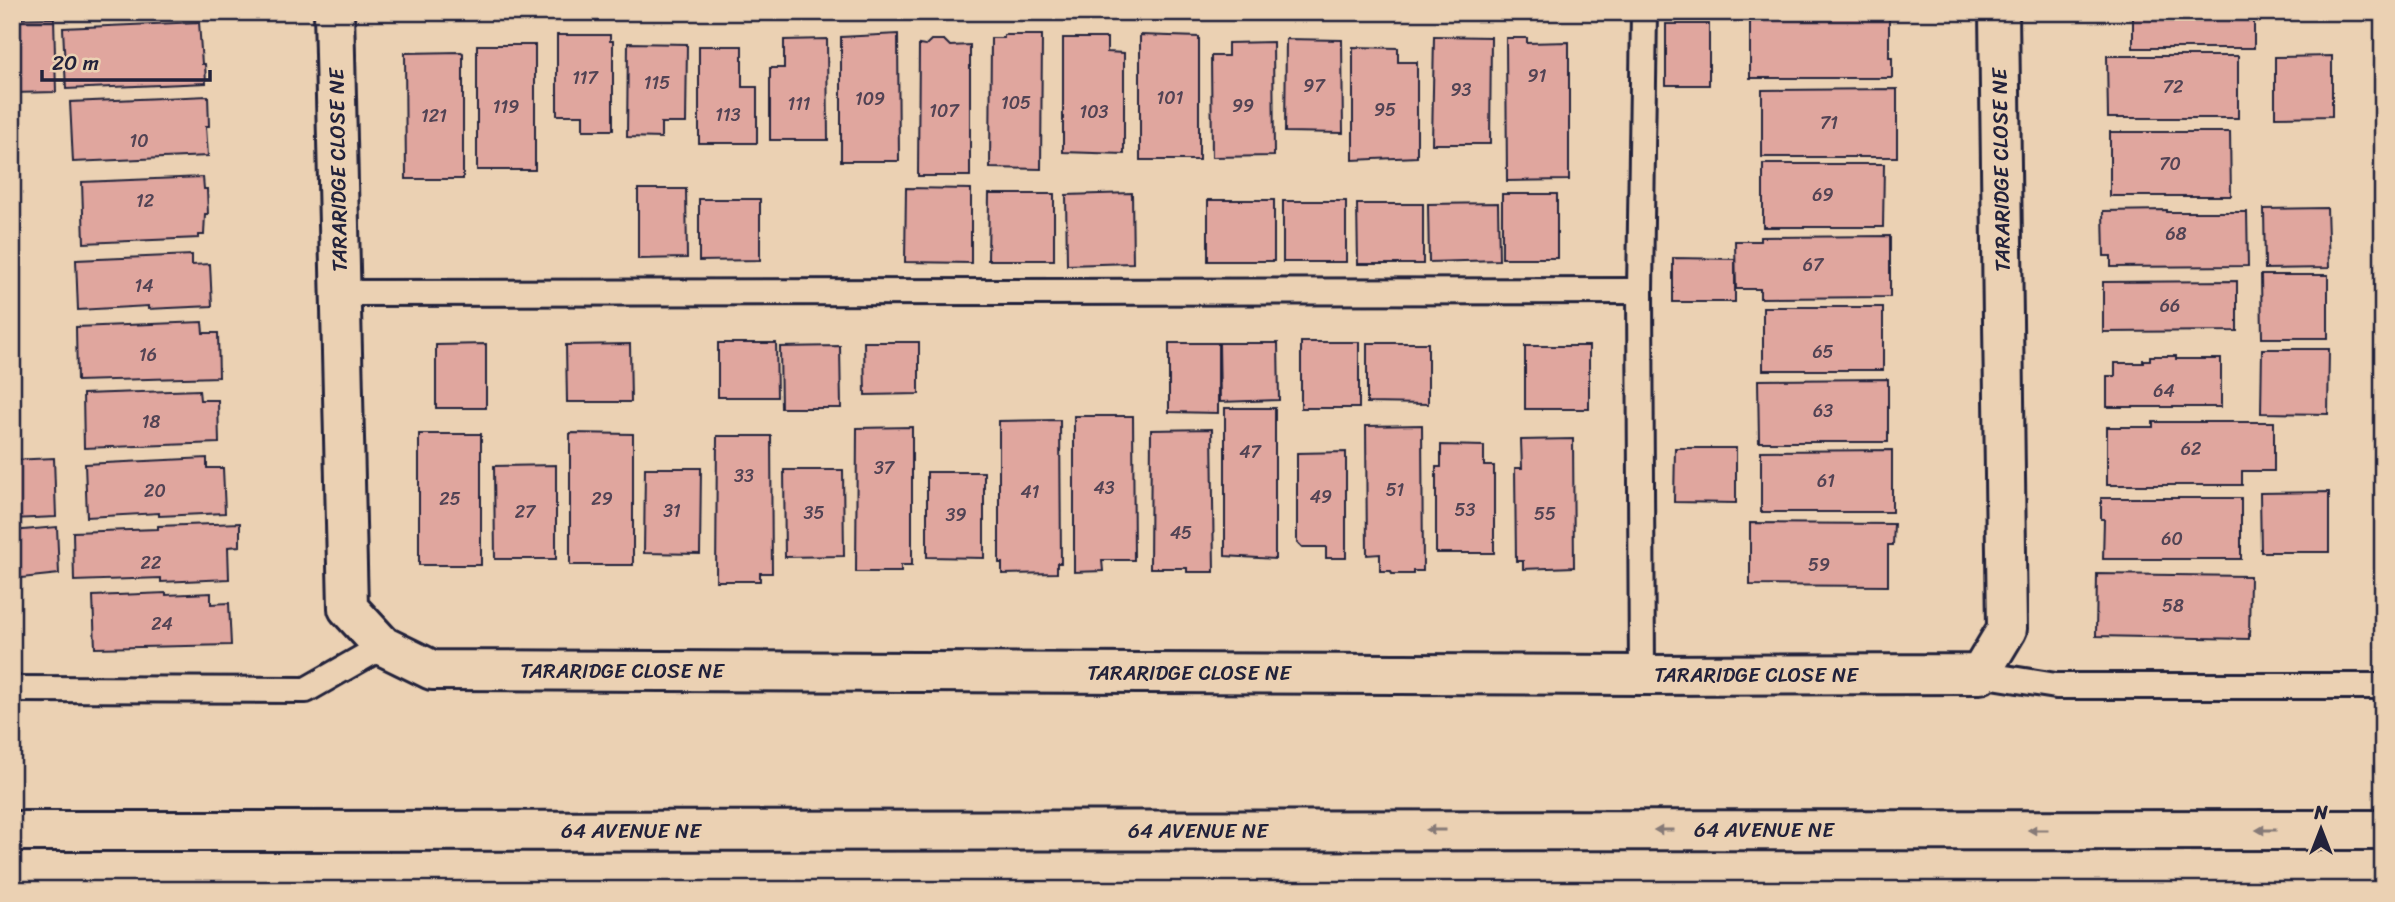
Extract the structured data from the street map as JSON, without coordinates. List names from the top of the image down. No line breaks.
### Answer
{"streets":{"street":["TARARIDGE CLOSE NE","64 AVENUE NE"]},"one_way":["64 AVENUE NE"],"house_numbers":["91","117","115","97","72","93","101","109","105","111","99","119","95","107","103","113","121","71","10","70","69","12","68","67","14","66","65","16","64","63","18","62","47","37","33","61","43","51","20","41","49","25","29","53","31","27","35","55","39","45","60","22","59","58","24"],"scale_bar":"20 m","north":"top"}
